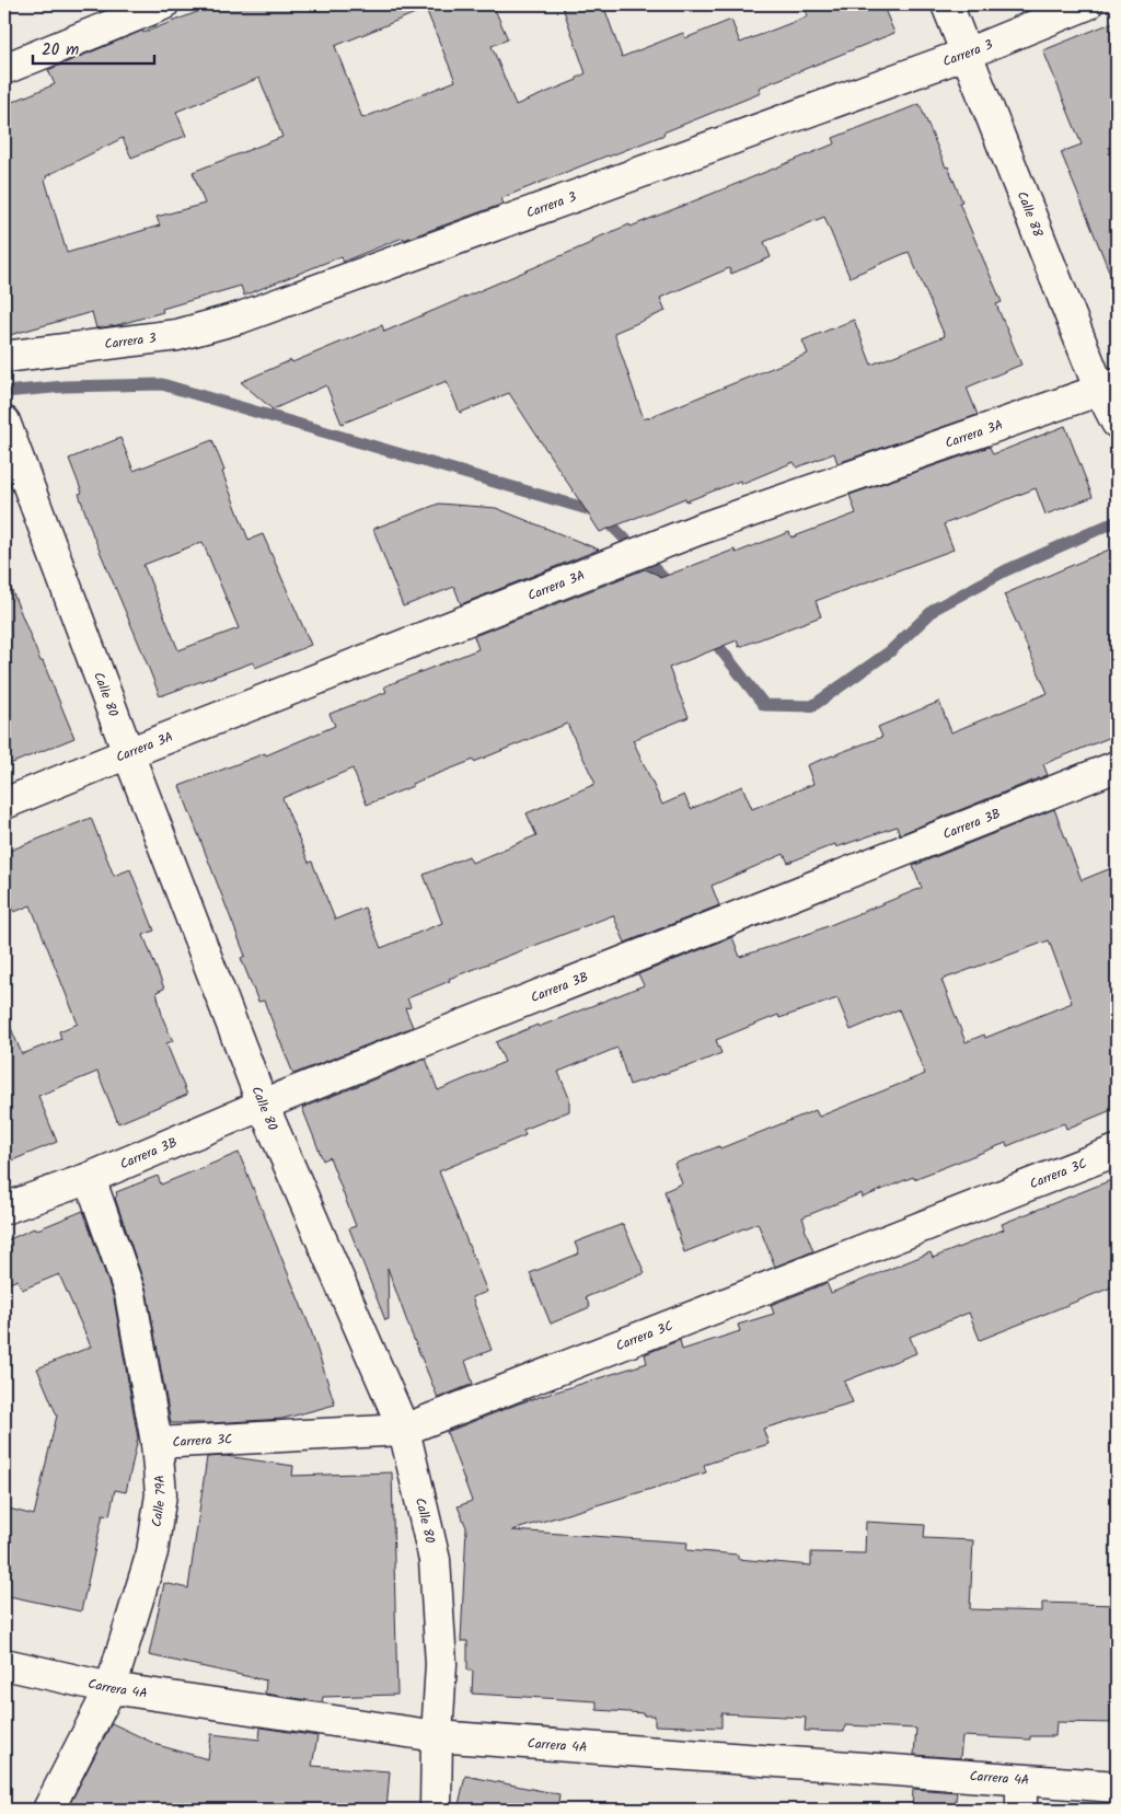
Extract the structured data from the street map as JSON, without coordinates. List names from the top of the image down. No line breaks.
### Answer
{"streets":{"street":["Carrera 3","Calle 88","Carrera 3A","Calle 80","Carrera 3B","Carrera 3C","Calle 79A","Carrera 4A"]},"crossings":[["Carrera 3","Calle 88"],["Calle 88","Carrera 3A"],["Carrera 3A","Calle 80"],["Calle 80","Carrera 3B"],["Calle 80","Carrera 3C"],["Calle 80","Carrera 4A"],["Carrera 3B","Calle 79A"],["Carrera 3C","Calle 79A"],["Calle 79A","Carrera 4A"]],"scale_bar":"20 m"}
